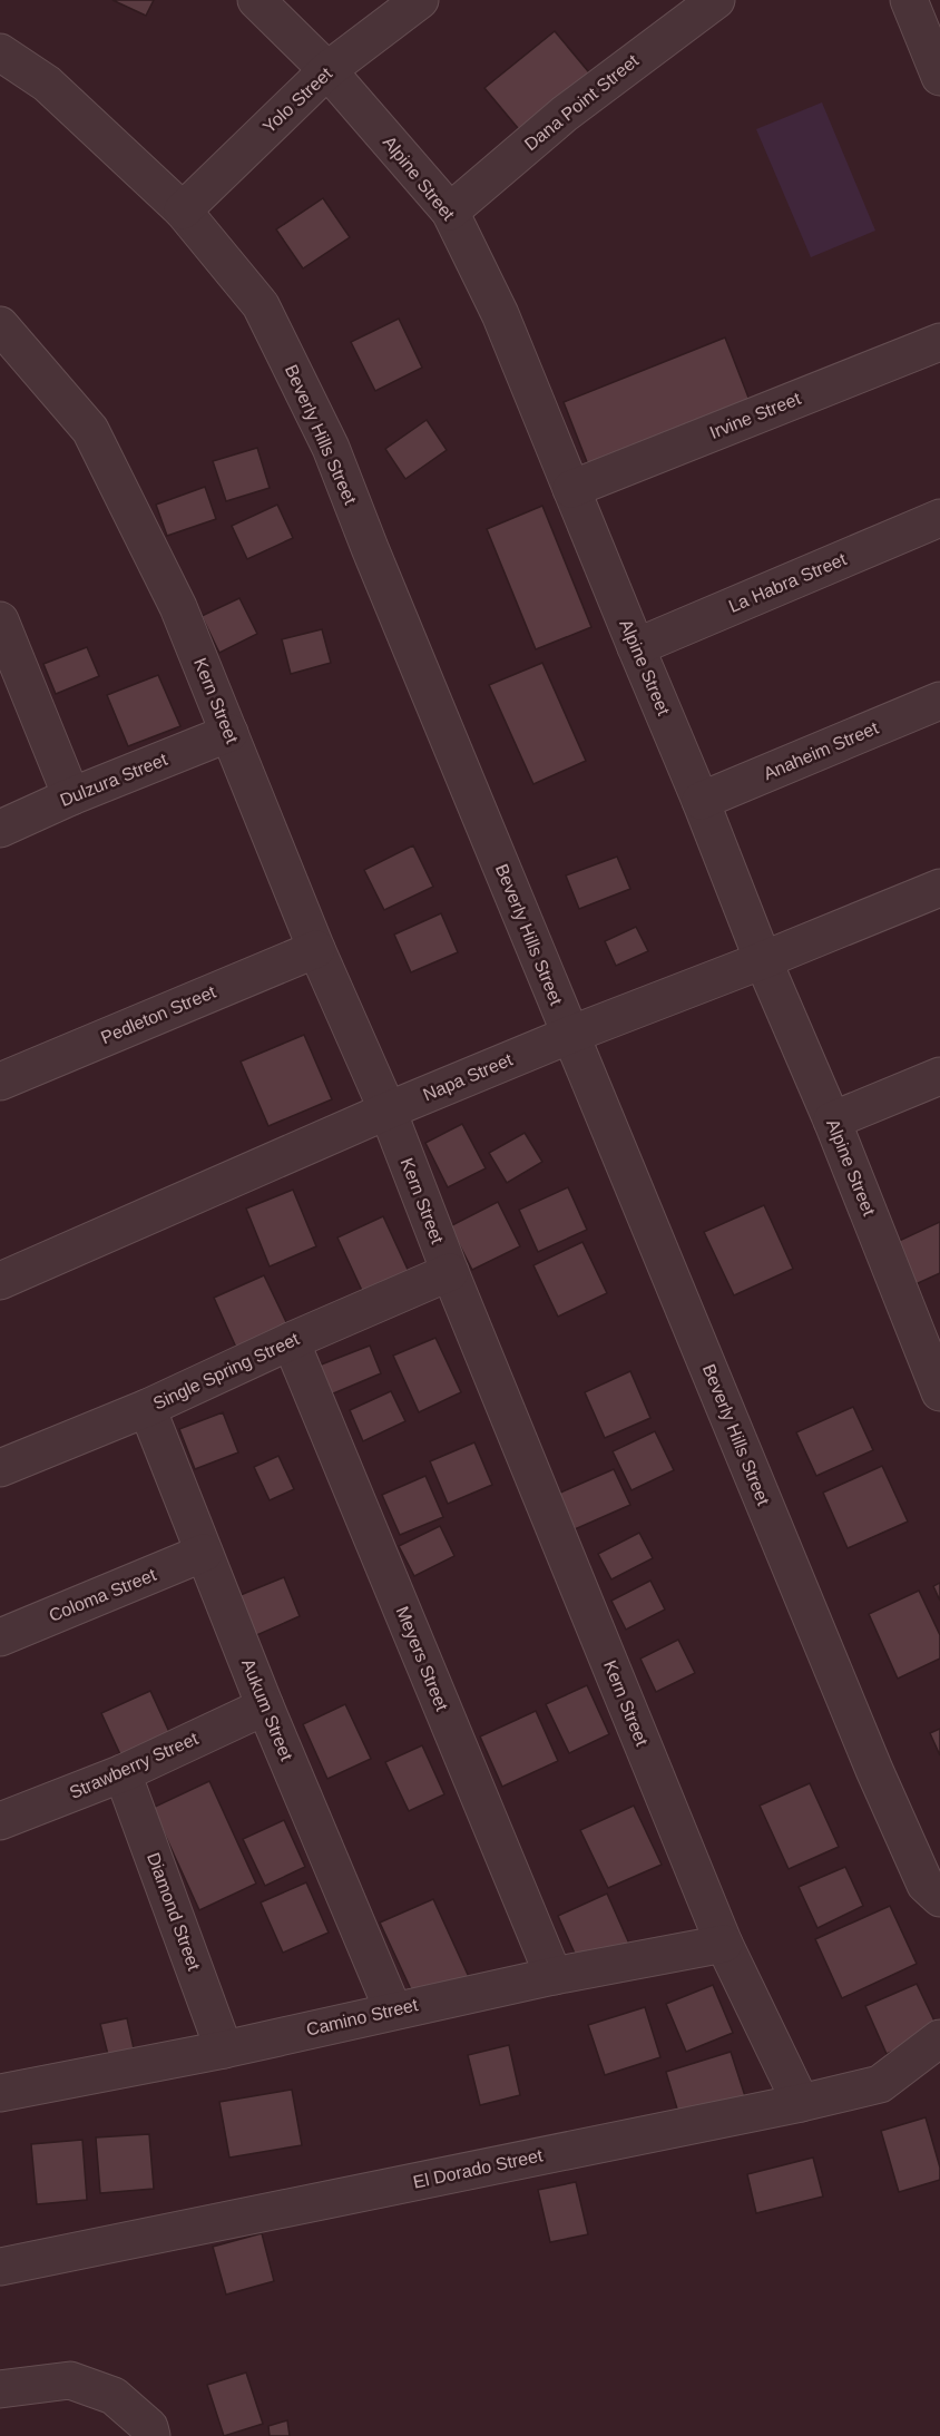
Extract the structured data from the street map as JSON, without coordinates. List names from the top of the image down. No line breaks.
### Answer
{"streets":{"street":["Yolo Street","Dana Point Street","Alpine Street","Irvine Street","Beverly Hills Street","La Habra Street","Kern Street","Anaheim Street","Dulzura Street","Pedleton Street","Napa Street","Single Spring Street","Coloma Street","Meyers Street","Aukum Street","Strawberry Street","Diamond Street","Camino Street","El Dorado Street"]},"crossings":[["Yolo Street","Alpine Street"],["Yolo Street","Beverly Hills Street"],["Dana Point Street","Alpine Street"],["Alpine Street","Irvine Street"],["Alpine Street","La Habra Street"],["Alpine Street","Anaheim Street"],["Alpine Street","Napa Street"],["Beverly Hills Street","Napa Street"],["Kern Street","Dulzura Street"],["Kern Street","Pedleton Street"],["Kern Street","Napa Street"],["Kern Street","Single Spring Street"],["Kern Street","Camino Street"],["Kern Street","El Dorado Street"],["Single Spring Street","Meyers Street"],["Single Spring Street","Aukum Street"],["Coloma Street","Aukum Street"],["Meyers Street","Camino Street"],["Aukum Street","Strawberry Street"],["Aukum Street","Camino Street"],["Strawberry Street","Diamond Street"],["Diamond Street","Camino Street"]]}
